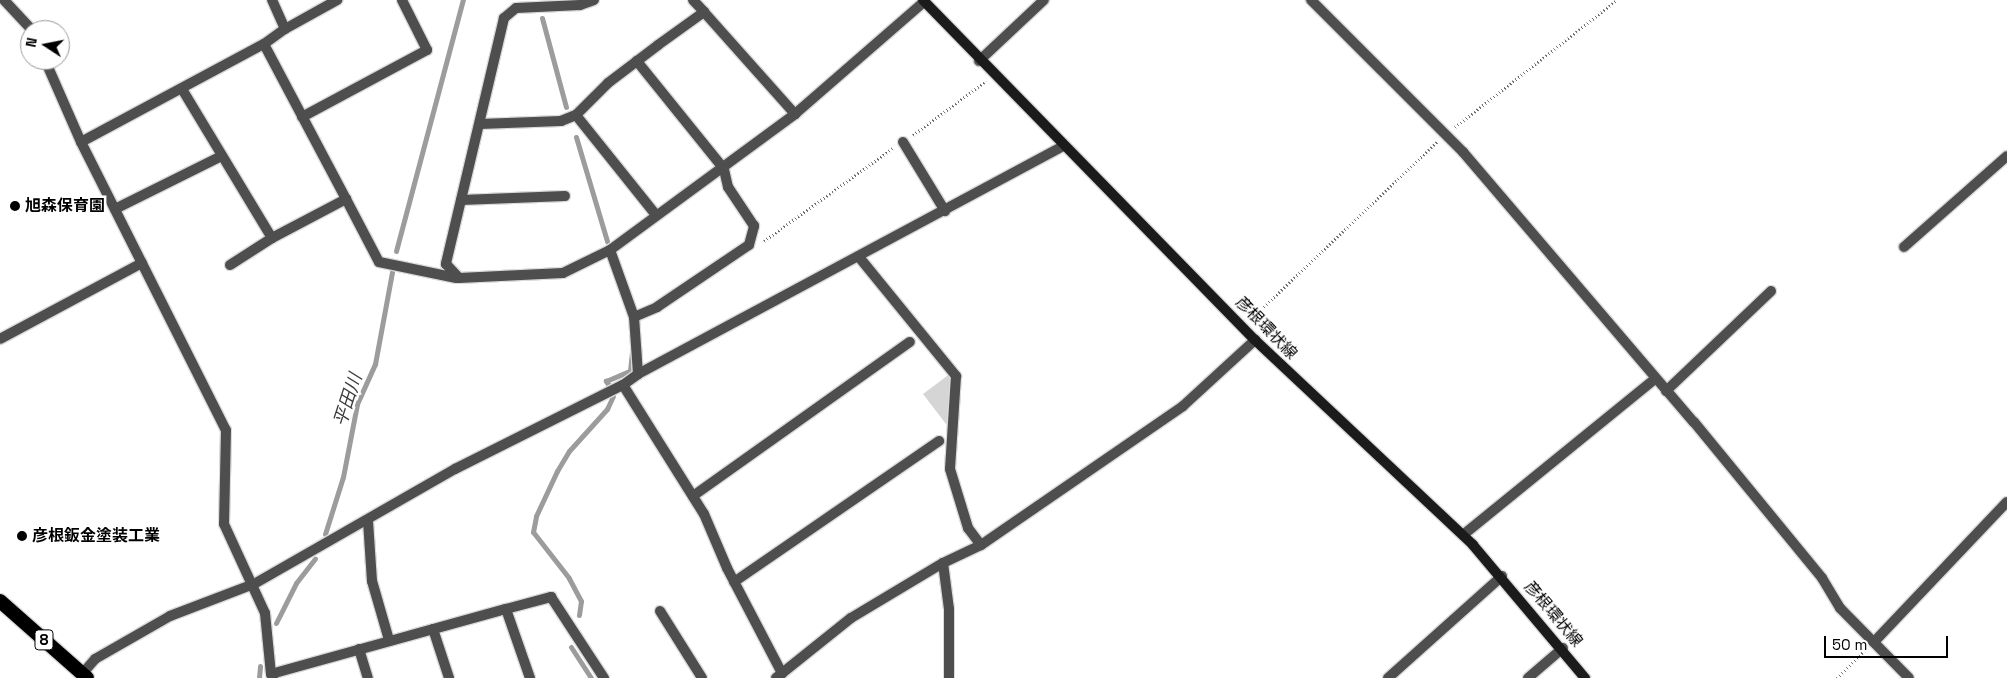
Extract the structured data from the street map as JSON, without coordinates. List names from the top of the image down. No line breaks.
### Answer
{"streets":{"highway":["8"],"main road":["彦根環状線"]},"water":["平田川"],"places":["旭森保育園","彦根鈑金塗装工業"],"scale_bar":"50 m","north":"left"}
